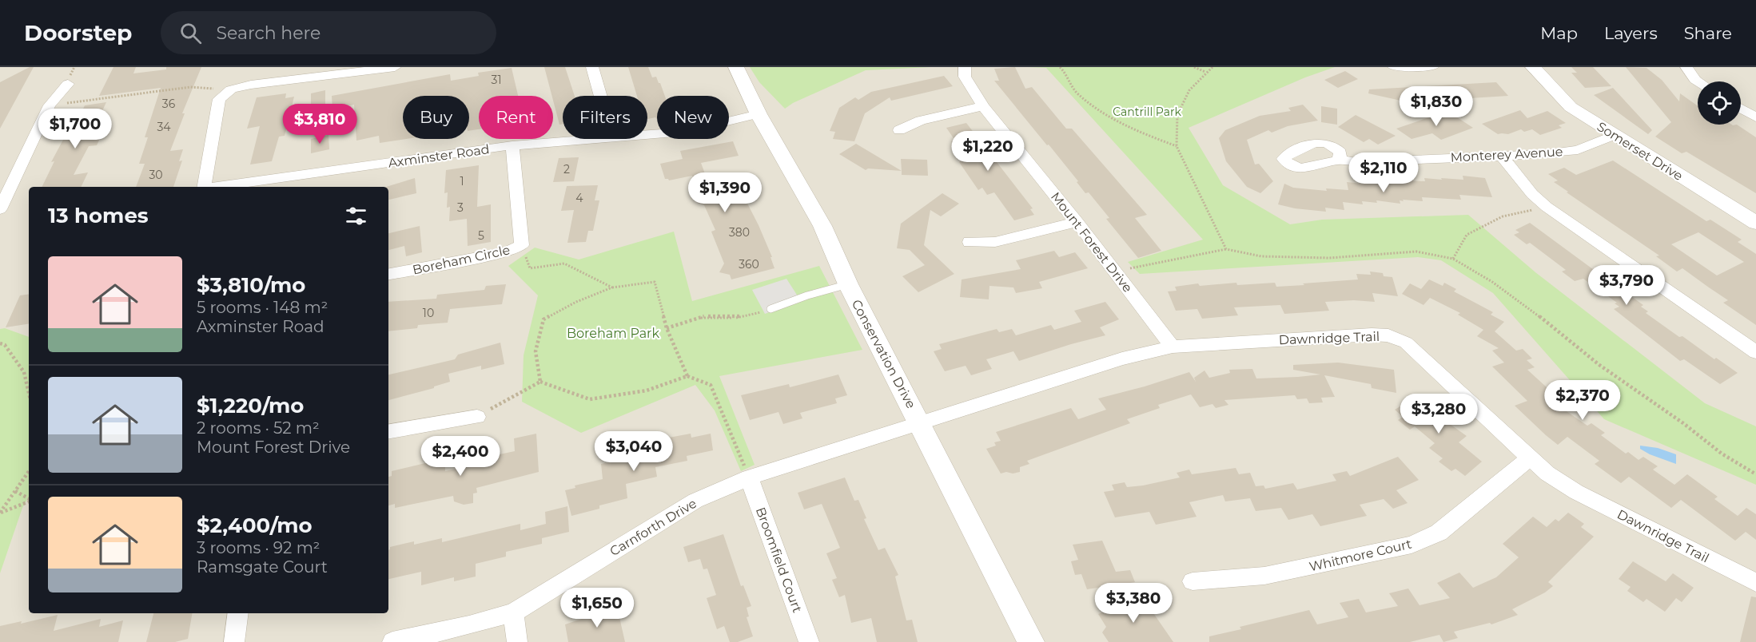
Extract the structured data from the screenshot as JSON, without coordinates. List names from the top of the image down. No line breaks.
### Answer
{"streets":{"street":["Somerset Drive","Monterey Avenue","Axminster Road","Mount Forest Drive","Boreham Circle","Dawnridge Trail","Conservation Drive","Carnforth Drive","Whitmore Court","Broomfield Court"]},"crossings":[["Somerset Drive","Monterey Avenue"],["Axminster Road","Boreham Circle"],["Axminster Road","Conservation Drive"],["Mount Forest Drive","Dawnridge Trail"],["Dawnridge Trail","Conservation Drive"],["Dawnridge Trail","Carnforth Drive"],["Dawnridge Trail","Whitmore Court"],["Conservation Drive","Carnforth Drive"],["Carnforth Drive","Broomfield Court"]],"parks":["Cantrill Park","Boreham Park"],"house_numbers":["31","36","34","2","30","1","4","3","380","5","360","10"],"page":{"header":"Doorstep","search":"Search here","nav":["Map","Layers","Share"],"price":["$1,830","$3,810","$1,700","$1,220","$2,110","$1,390","$3,790","$2,370","$3,280","$3,040","$2,400","$3,380","$1,650"],"chip":["Buy","Rent","Filters","New"],"heading":"13 homes","list":[{"name":"$3,810/mo","note":"5 rooms · 148 m² · Axminster Road"},{"name":"$1,220/mo","note":"2 rooms · 52 m² · Mount Forest Drive"},{"name":"$2,400/mo","note":"3 rooms · 92 m² · Ramsgate Court"}]}}
